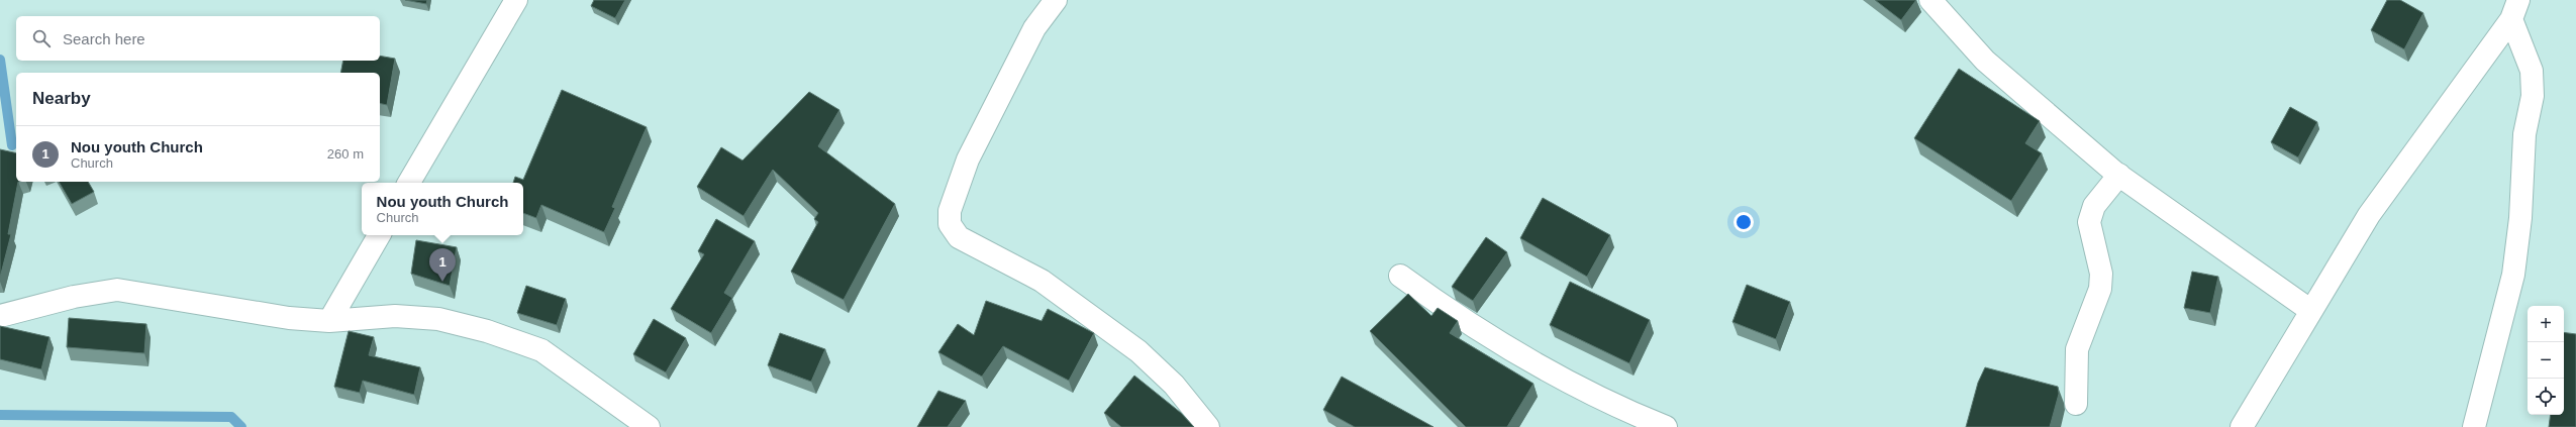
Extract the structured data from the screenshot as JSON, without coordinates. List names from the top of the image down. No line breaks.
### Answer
{"page":{"search":"Search here","heading":"Nearby","list":[{"mark":"1","name":"Nou youth Church","note":"Church","value":"260 m"}],"popup":["Nou youth Church","Church"],"pins":"1","map_buttons":["+","−"]}}
